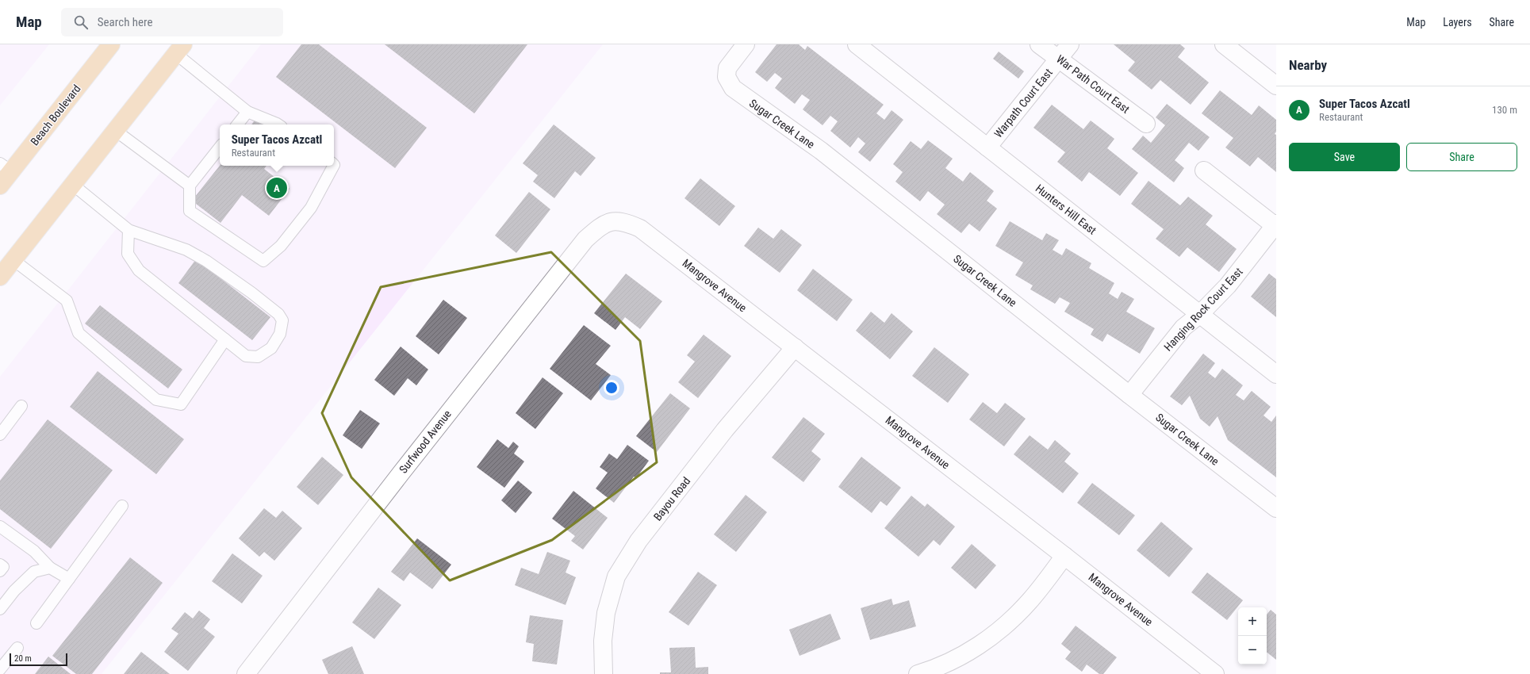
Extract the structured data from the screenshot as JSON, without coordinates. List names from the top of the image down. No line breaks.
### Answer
{"streets":{"highway":["Beach Boulevard"],"street":["War Path Court East","Warpath Court East","Sugar Creek Lane","Hunters Hill East","Mangrove Avenue","Hanging Rock Court East","Surfwood Avenue","Bayou Road"]},"crossings":[["War Path Court East","Warpath Court East"],["Warpath Court East","Hunters Hill East"],["Sugar Creek Lane","Hanging Rock Court East"],["Hunters Hill East","Hanging Rock Court East"],["Mangrove Avenue","Surfwood Avenue"],["Mangrove Avenue","Bayou Road"]],"scale_bar":"20 m","page":{"header":"Map","search":"Search here","nav":["Map","Layers","Share"],"heading":"Nearby","list":[{"mark":"A","name":"Super Tacos Azcatl","note":"Restaurant","value":"130 m"}],"popup":["Super Tacos Azcatl","Restaurant"],"buttons":["Save","Share"],"pins":"A","map_buttons":["+","−"],"scale":"20 m"}}
